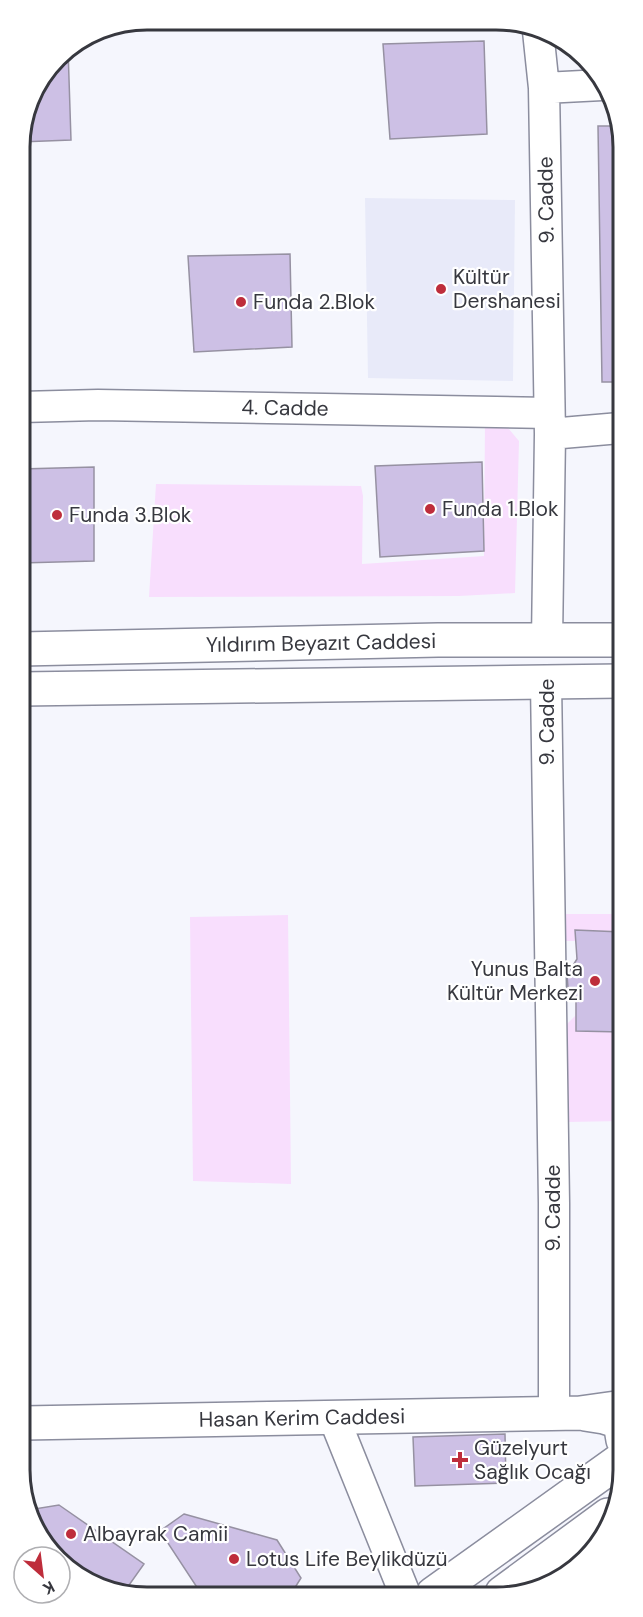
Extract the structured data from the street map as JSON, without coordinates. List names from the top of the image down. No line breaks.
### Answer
{"streets":{"main road":["9. Cadde","Yıldırım Beyazıt Caddesi","Hasan Kerim Caddesi"],"street":["4. Cadde"]},"crossings":[["9. Cadde","4. Cadde"],["9. Cadde","Yıldırım Beyazıt Caddesi"],["9. Cadde","Hasan Kerim Caddesi"]],"places":{"other":["Kültür Dershanesi","Funda 2.Blok","Funda 1.Blok","Funda 3.Blok","Yunus Balta Kültür Merkezi","Albayrak Camii","Lotus Life Beylikdüzü"],"health":["Güzelyurt Sağlık Ocağı"]},"north":"bottom right"}
